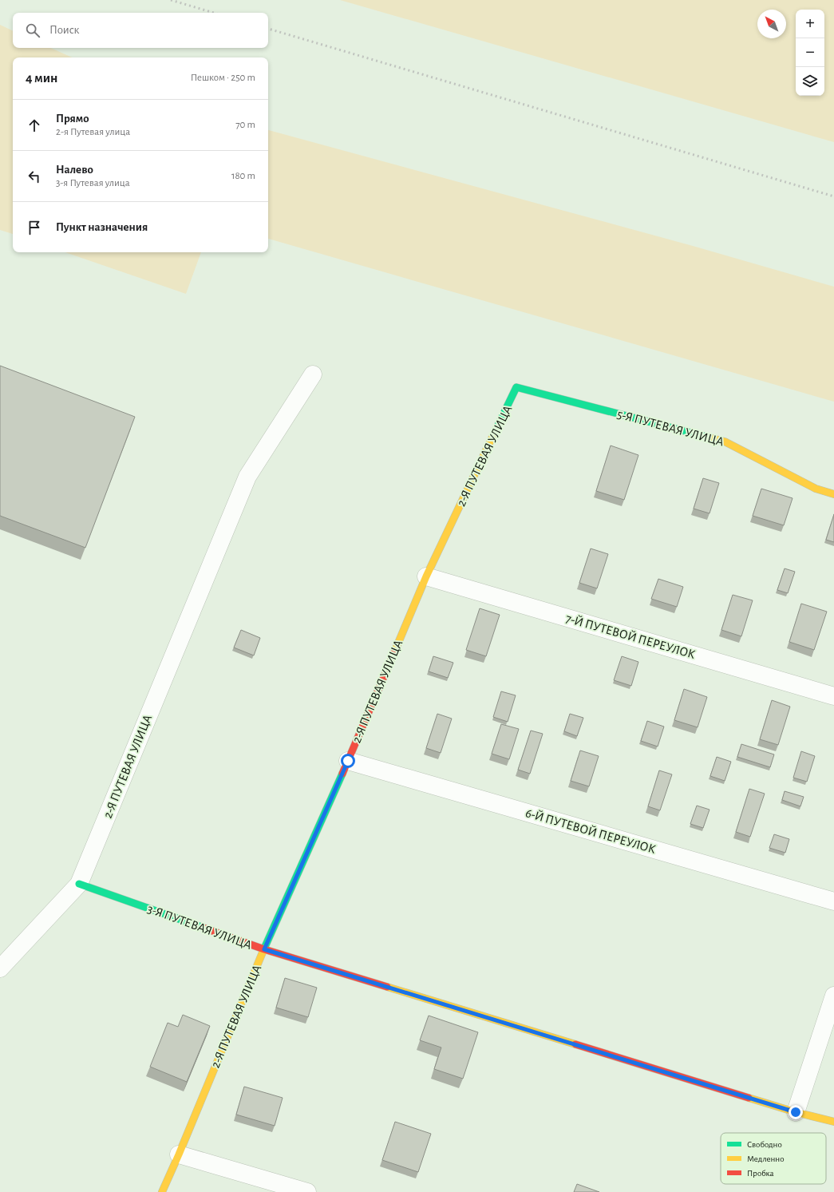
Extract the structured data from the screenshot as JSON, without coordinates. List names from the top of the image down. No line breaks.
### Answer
{"streets":{"street":["5-Я ПУТЕВАЯ УЛИЦА","2-Я ПУТЕВАЯ УЛИЦА","7-Й ПУТЕВОЙ ПЕРЕУЛОК","6-Й ПУТЕВОЙ ПЕРЕУЛОК","3-Я ПУТЕВАЯ УЛИЦА"]},"crossings":[["5-Я ПУТЕВАЯ УЛИЦА","2-Я ПУТЕВАЯ УЛИЦА"],["2-Я ПУТЕВАЯ УЛИЦА","7-Й ПУТЕВОЙ ПЕРЕУЛОК"],["2-Я ПУТЕВАЯ УЛИЦА","6-Й ПУТЕВОЙ ПЕРЕУЛОК"],["2-Я ПУТЕВАЯ УЛИЦА","3-Я ПУТЕВАЯ УЛИЦА"]],"legend":["Свободно","Медленно","Пробка"],"north":"top left","page":{"map_buttons":["+","−"],"search":"Поиск","heading":["4 мин","Пешком · 250 m"],"list":[["Прямо","2-я Путевая улица","70 m"],["Налево","3-я Путевая улица","180 m"],"Пункт назначения"]}}
